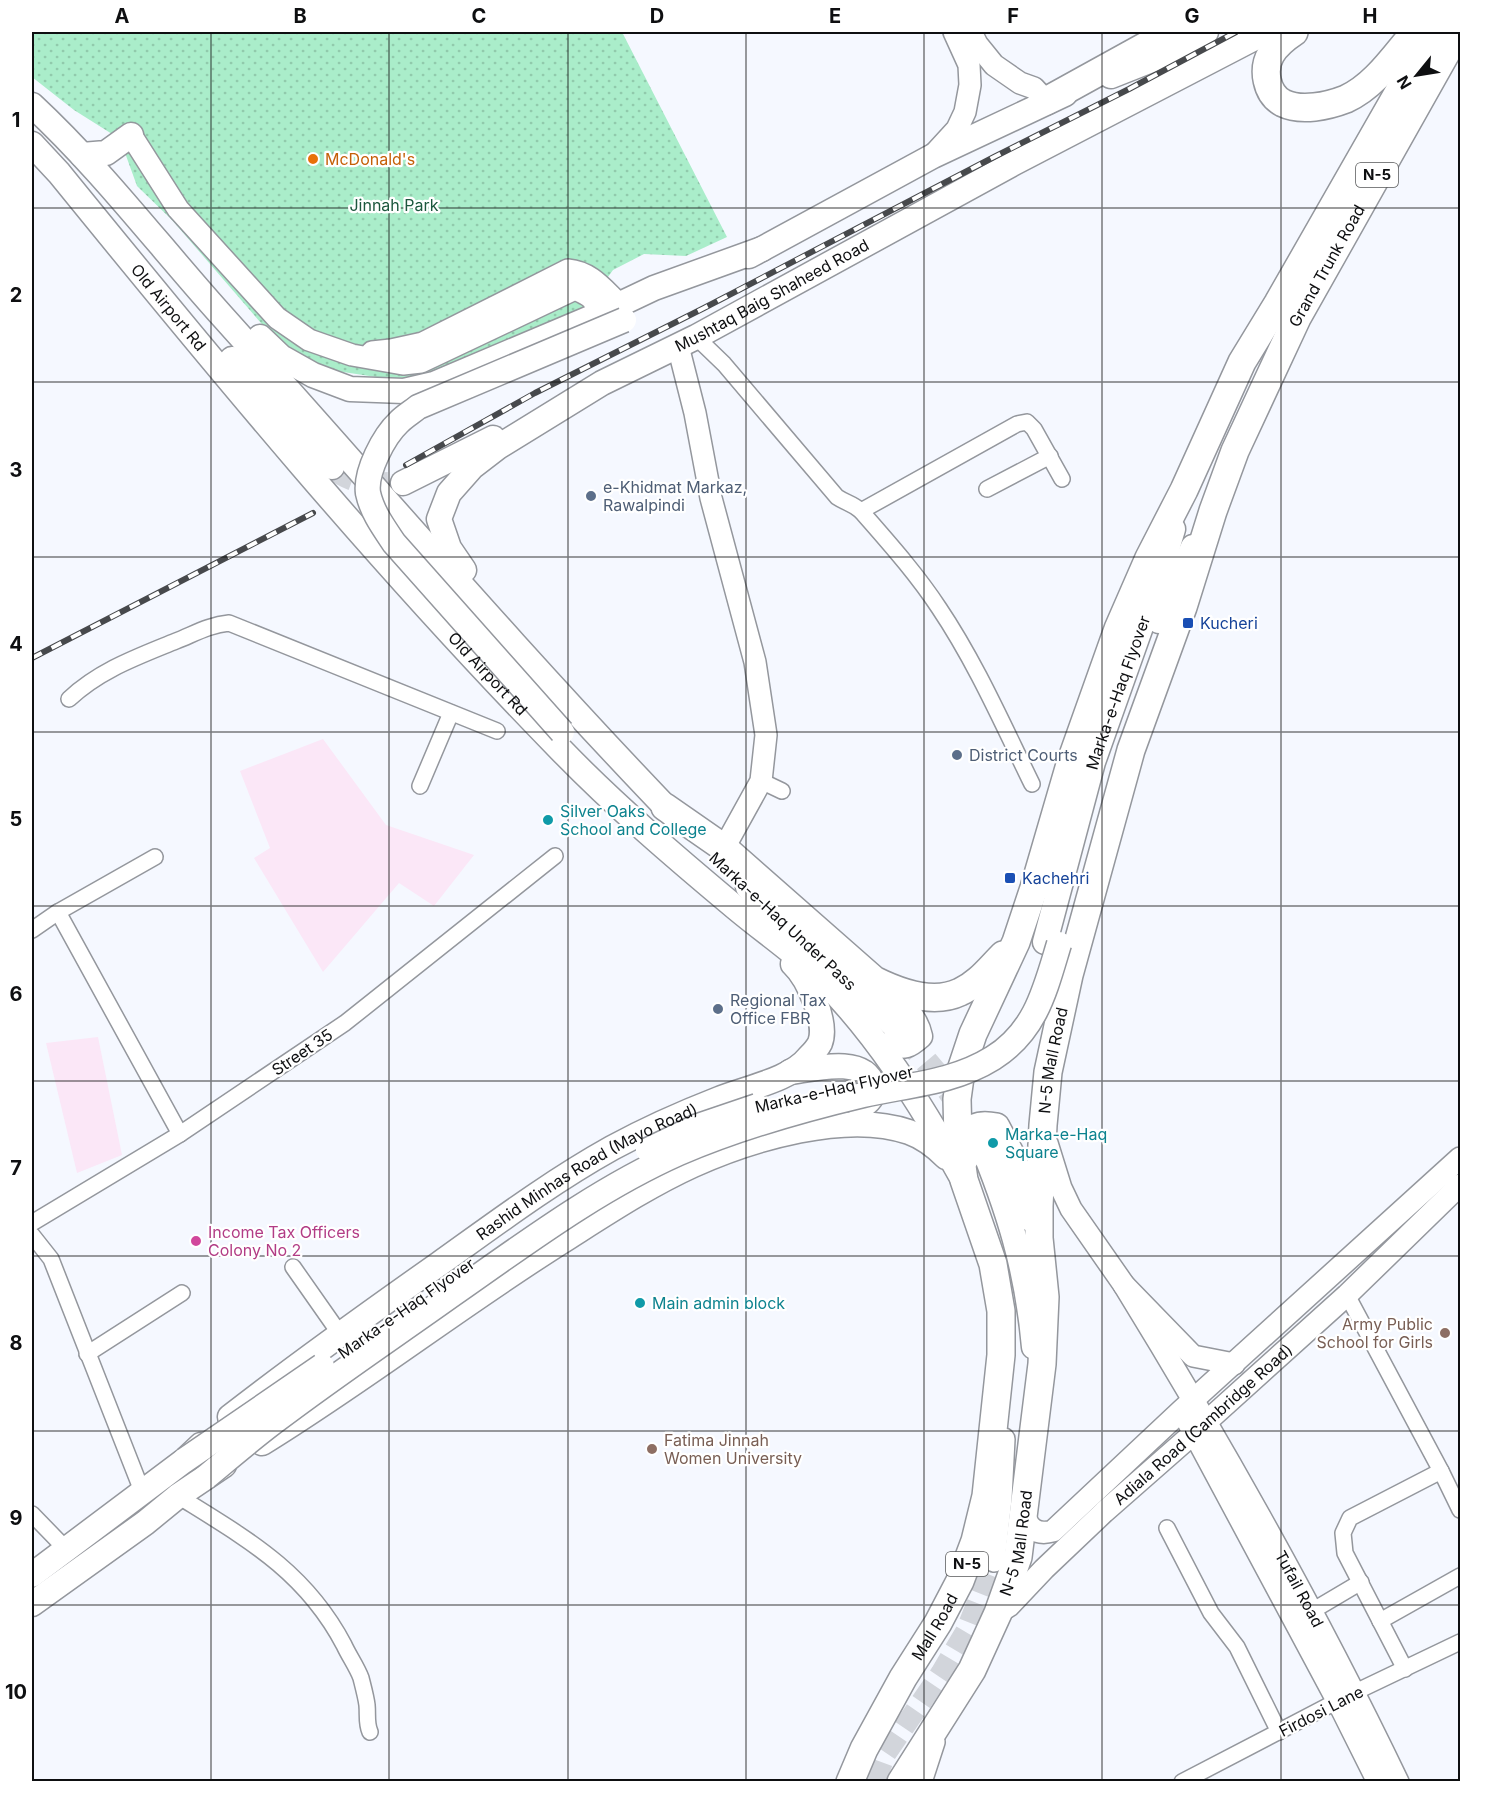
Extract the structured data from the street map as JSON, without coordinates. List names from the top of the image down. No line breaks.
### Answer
{"streets":{"highway":["N-5","Grand Trunk Road","N-5 Mall Road","Mall Road"],"main road":["Mushtaq Baig Shaheed Road","Old Airport Rd","Marka-e-Haq Flyover","Marka-e-Haq Under Pass","Rashid Minhas Road (Mayo Road)","Adiala Road (Cambridge Road)","Tufail Road"],"street":["Street 35","Firdosi Lane"]},"crossings":[["Grand Trunk Road","Old Airport Rd"],["Grand Trunk Road","Marka-e-Haq Flyover"],["Grand Trunk Road","N-5 Mall Road"],["Grand Trunk Road","Mall Road"],["Old Airport Rd","Rashid Minhas Road (Mayo Road)"],["Old Airport Rd","Mall Road"],["Marka-e-Haq Flyover","N-5 Mall Road"],["Marka-e-Haq Flyover","Rashid Minhas Road (Mayo Road)"],["N-5 Mall Road","Adiala Road (Cambridge Road)"],["Adiala Road (Cambridge Road)","Tufail Road"],["Tufail Road","Firdosi Lane"]],"parks":["Jinnah Park"],"places":{"other":["McDonald's","e-Khidmat Markaz, Rawalpindi","District Courts","Silver Oaks School and College","Regional Tax Office FBR","Marka-e-Haq Square","Income Tax Officers Colony No 2","Main admin block","Army Public School for Girls","Fatima Jinnah Women University"],"transit":["Kucheri","Kachehri"]},"north":"bottom left","grid":{"columns":["A","B","C","D","E","F","G","H"],"rows":["1","2","3","4","5","6","7","8","9","10"]}}
